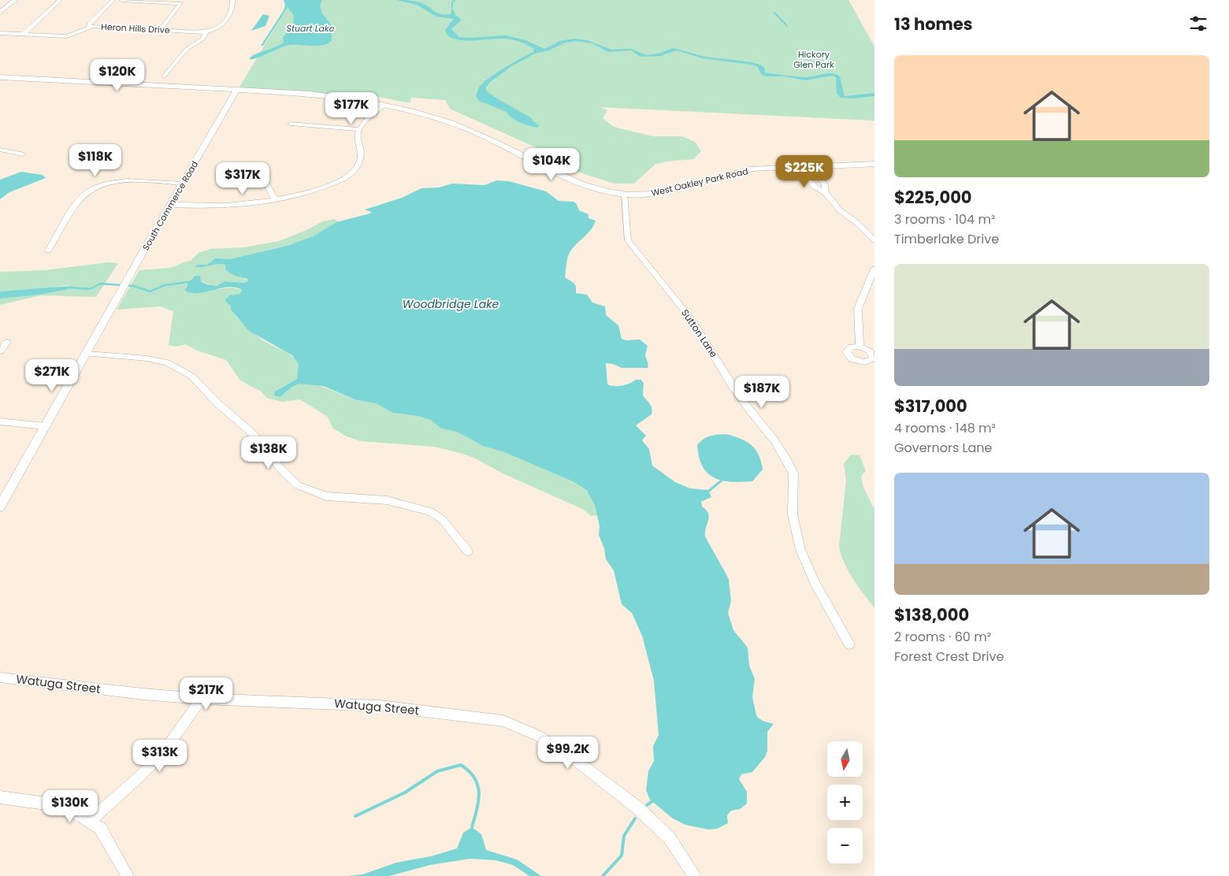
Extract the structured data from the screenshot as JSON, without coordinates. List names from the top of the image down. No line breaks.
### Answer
{"streets":{"street":["Heron Hills Drive","West Oakley Park Road","South Commerce Road","Sutton Lane","Watuga Street"]},"crossings":[["West Oakley Park Road","South Commerce Road"],["West Oakley Park Road","Sutton Lane"]],"water":["Stuart Lake","Woodbridge Lake"],"parks":["Hickory Glen Park"],"north":"bottom","page":{"heading":"13 homes","list":[{"name":"$225,000","note":"3 rooms · 104 m² · Timberlake Drive"},{"name":"$317,000","note":"4 rooms · 148 m² · Governors Lane"},{"name":"$138,000","note":"2 rooms · 60 m² · Forest Crest Drive"}],"price":["$120K","$177K","$118K","$104K","$225K","$317K","$271K","$187K","$138K","$217K","$99.2K","$313K","$130K"],"map_buttons":["+","−"]}}
